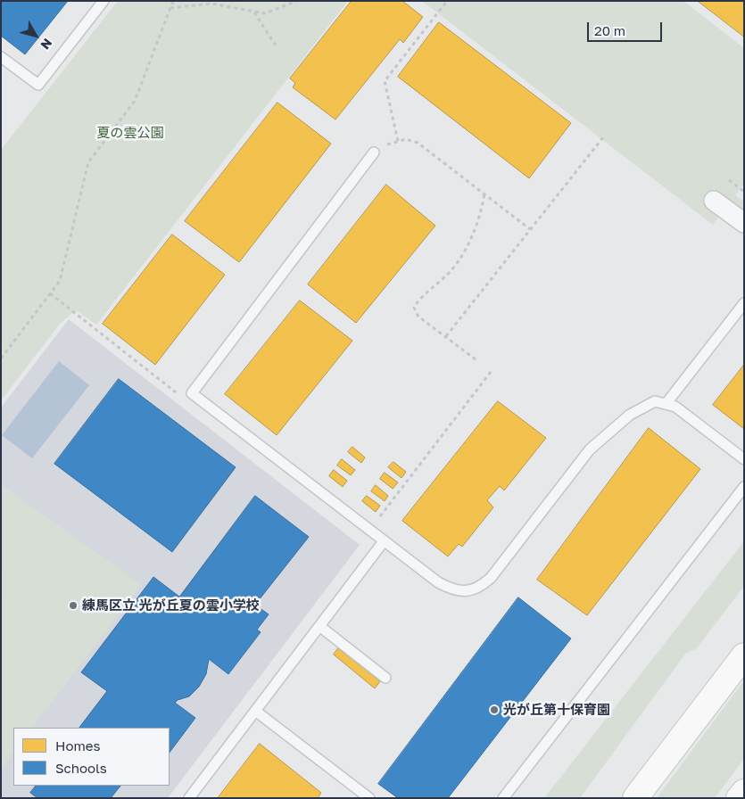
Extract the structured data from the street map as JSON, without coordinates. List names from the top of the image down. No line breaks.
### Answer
{"parks":["夏の雲公園"],"places":["練馬区立 光が丘夏の雲小学校","光が丘第十保育園"],"legend":["Homes","Schools"],"scale_bar":"20 m","north":"bottom right"}
